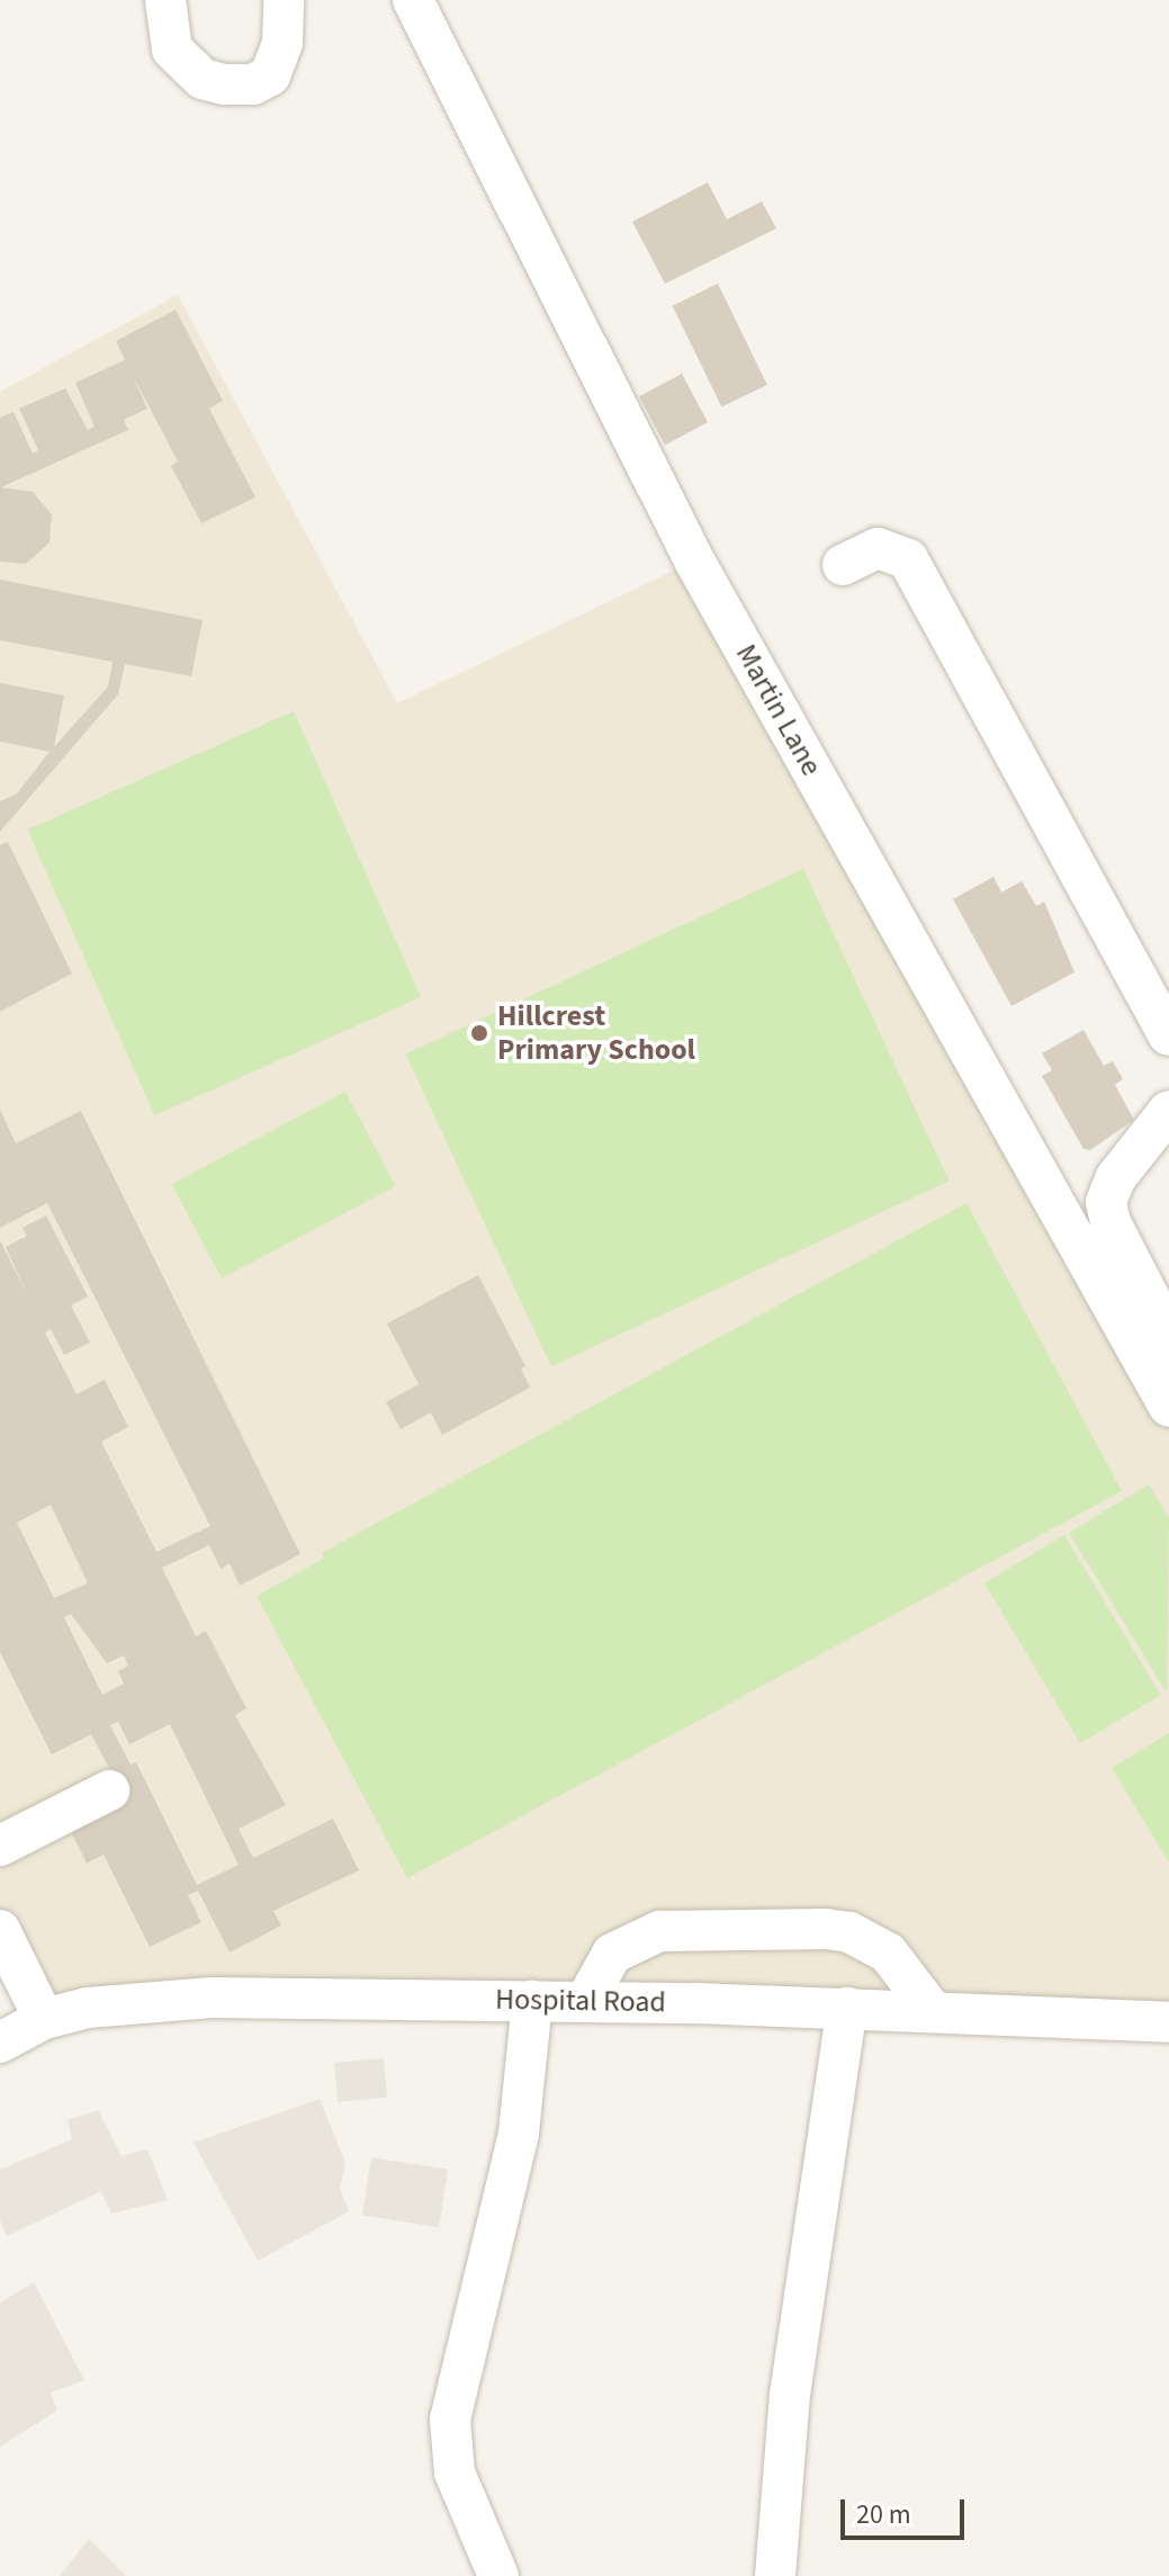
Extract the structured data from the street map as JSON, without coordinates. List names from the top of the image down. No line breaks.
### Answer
{"streets":{"street":["Martin Lane","Hospital Road"]},"places":["Hillcrest Primary School"],"scale_bar":"20 m"}
